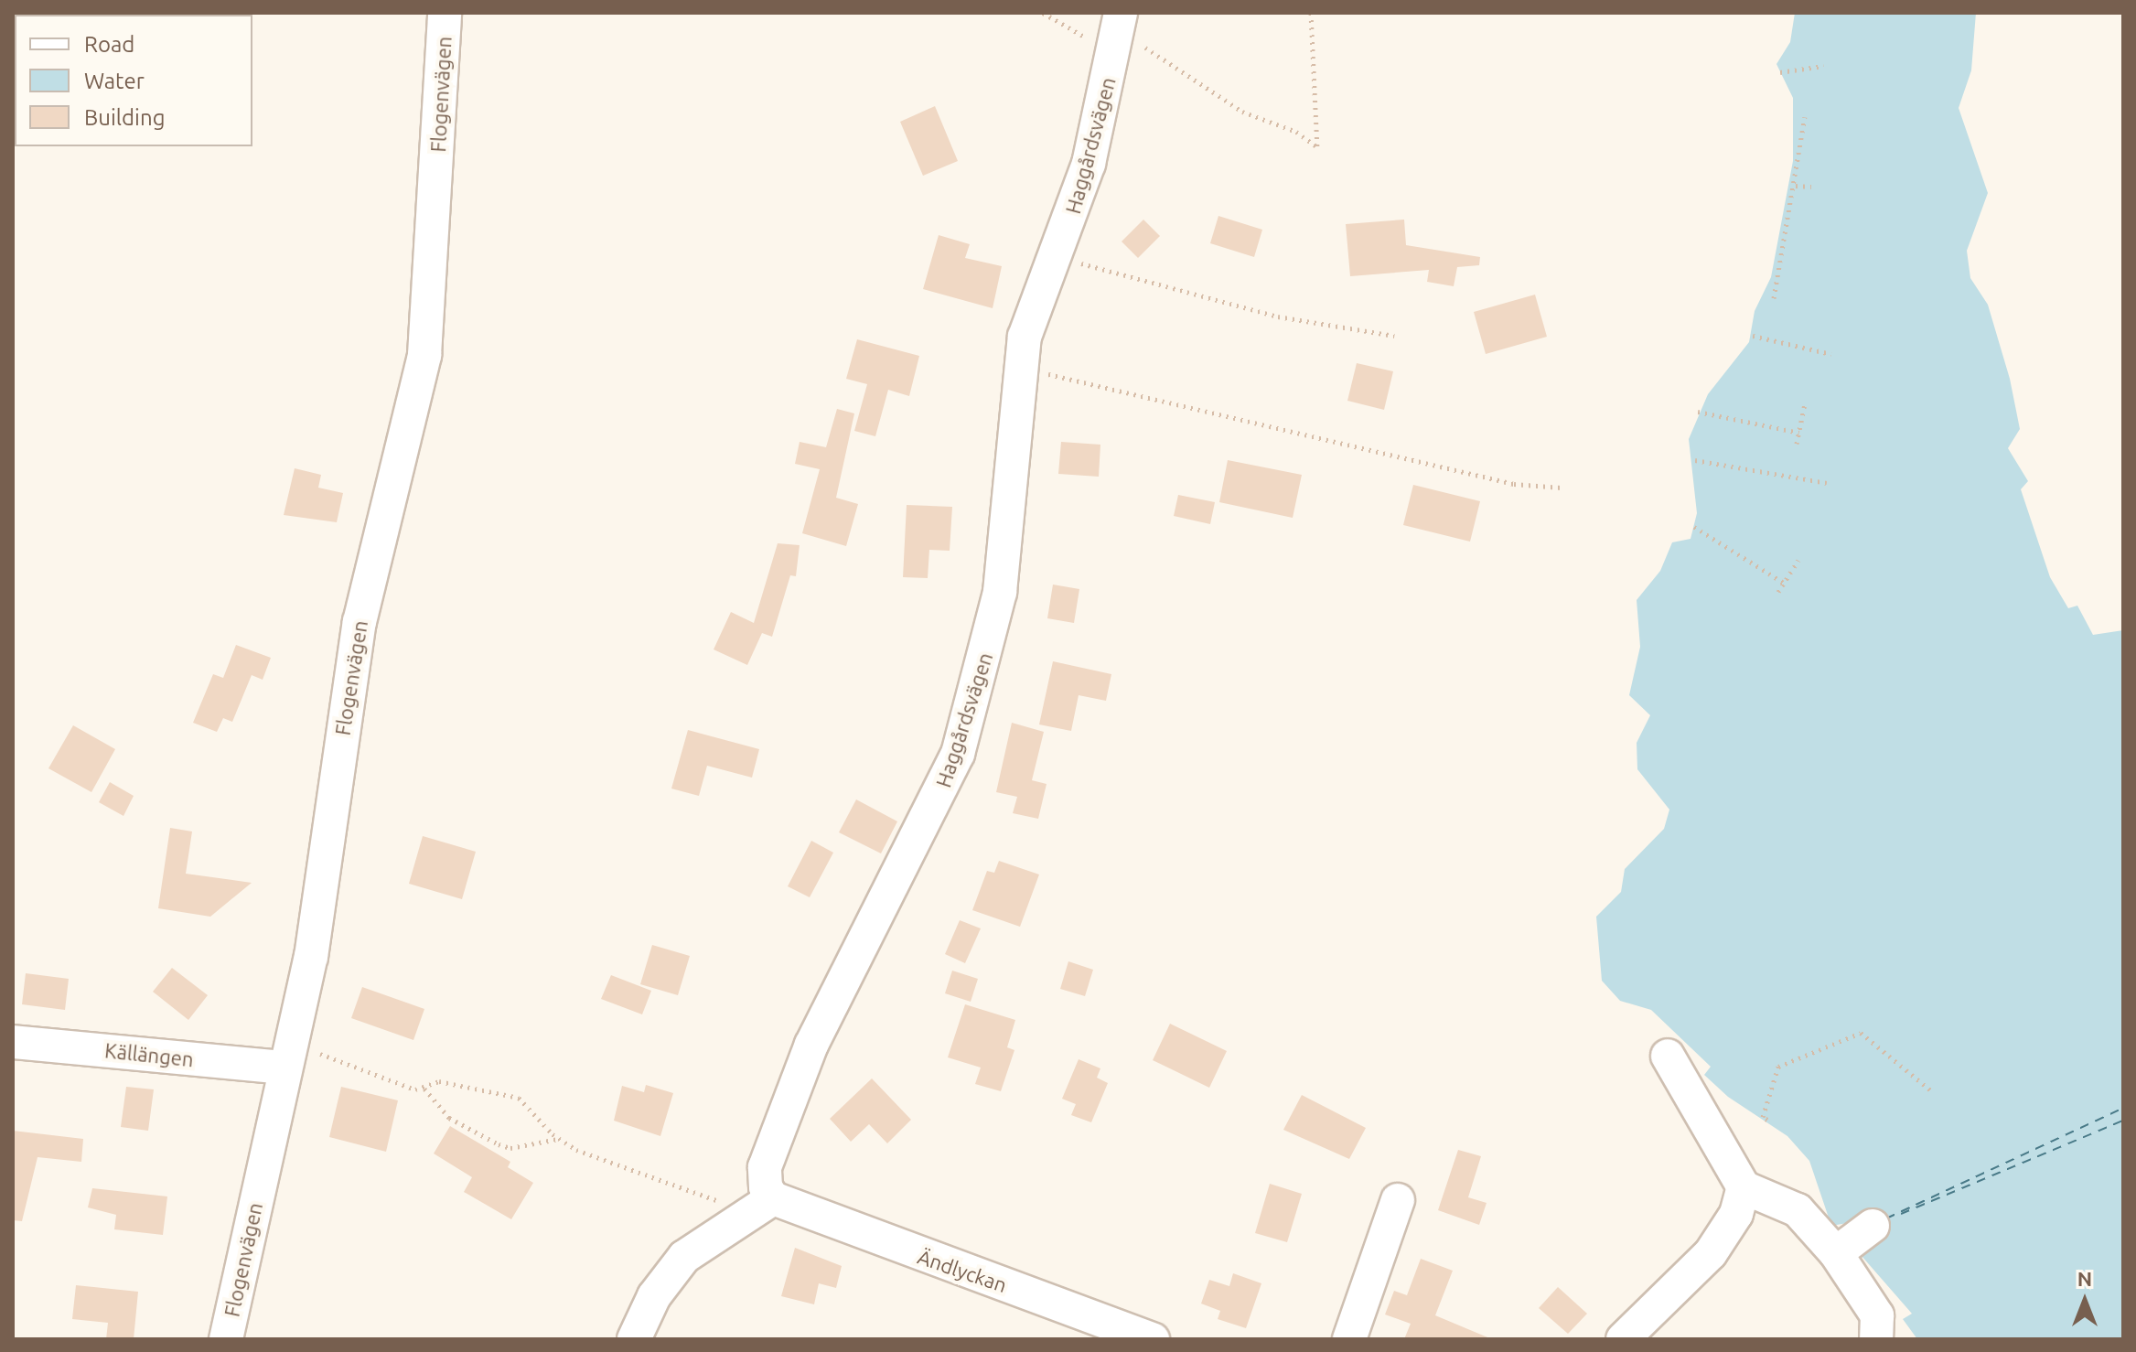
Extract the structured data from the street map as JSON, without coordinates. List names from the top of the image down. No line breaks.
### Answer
{"streets":{"street":["Flogenvägen","Haggårdsvägen","Källängen","Ändlyckan"]},"crossings":[["Flogenvägen","Källängen"],["Haggårdsvägen","Ändlyckan"]],"legend":["Road","Water","Building"],"north":"top"}
